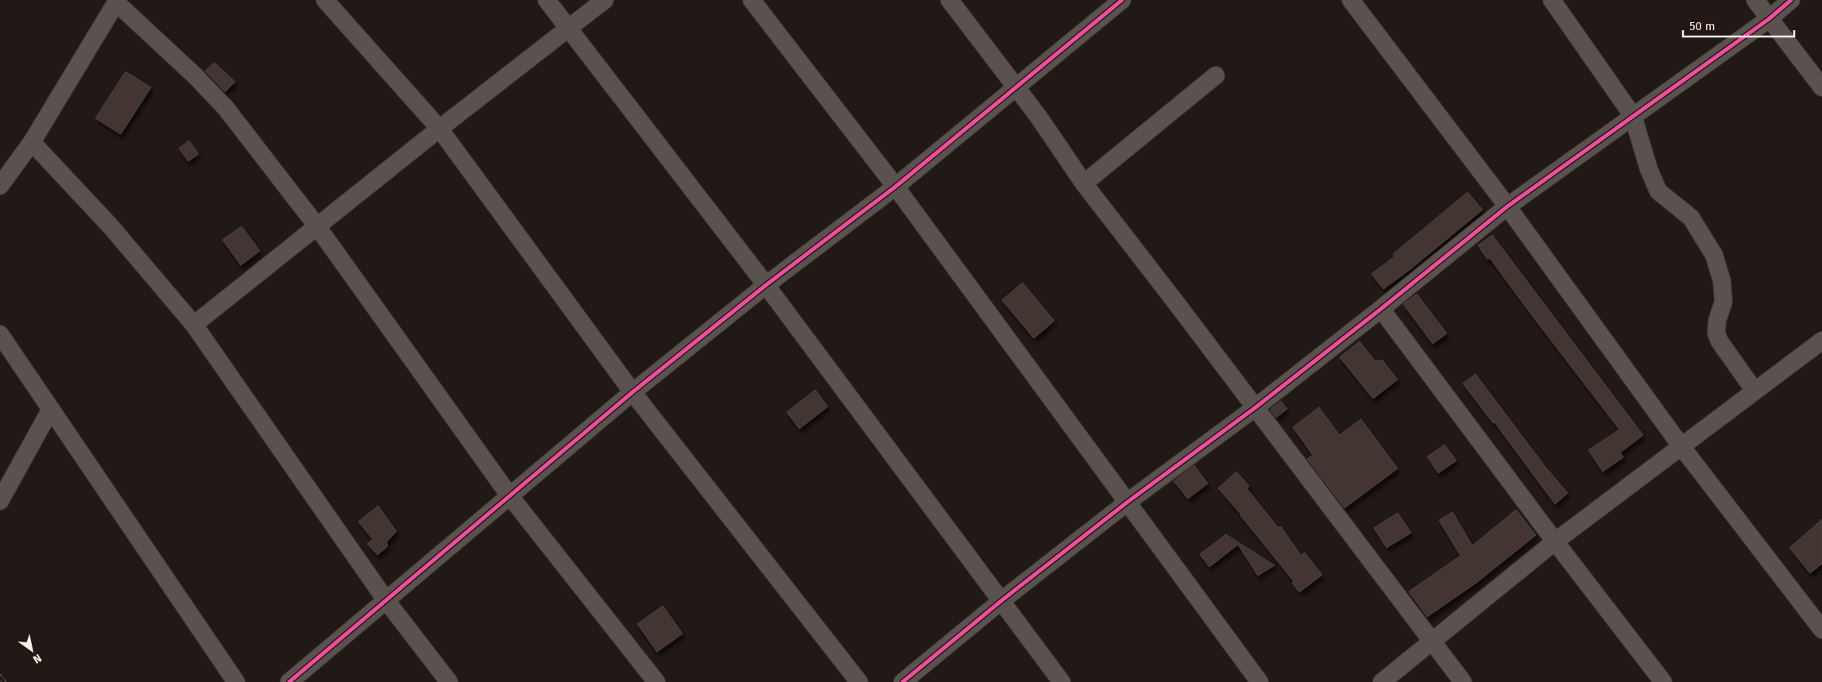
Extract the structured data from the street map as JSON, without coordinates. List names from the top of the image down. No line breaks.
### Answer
{"scale_bar":"50 m","north":"bottom right"}
